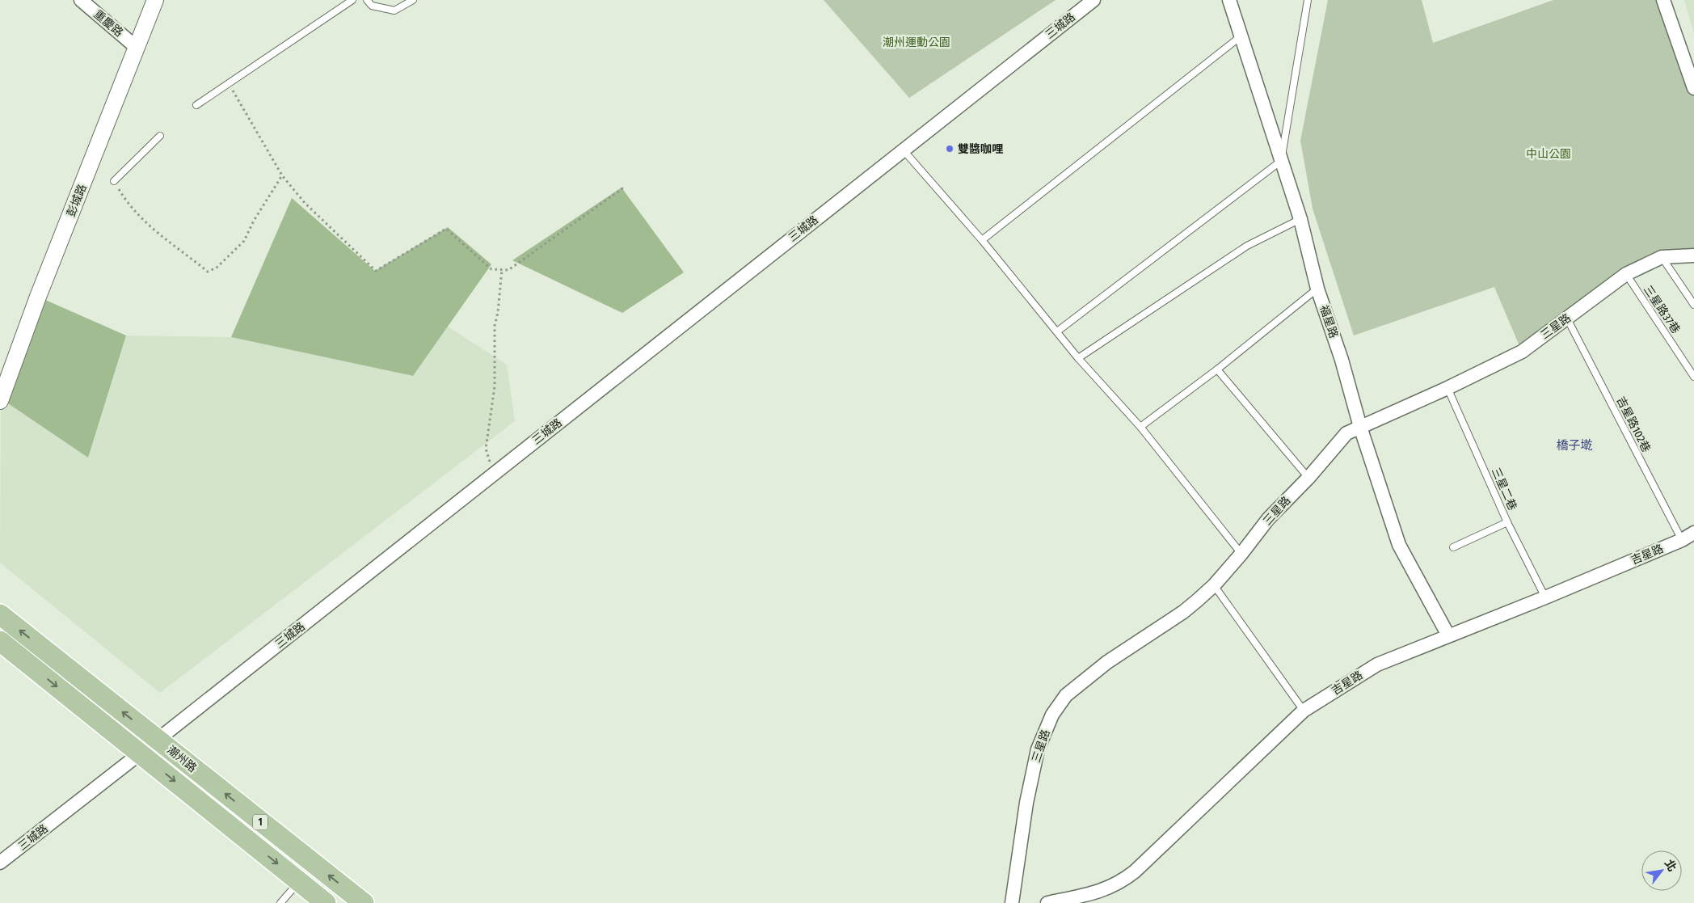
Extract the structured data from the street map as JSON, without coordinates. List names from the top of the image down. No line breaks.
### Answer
{"streets":{"main road":["潮州路","1"],"street":["重慶路","三城路","彭城路","福星路","三星路","吉星路"],"lane":["三星路37巷","吉星路102巷","三星二巷"]},"crossings":[["重慶路","彭城路"],["三城路","潮州路"],["三星路37巷","三星路"],["福星路","三星路"],["福星路","吉星路"],["三星路","吉星路102巷"],["三星路","三星二巷"],["吉星路102巷","吉星路"],["三星二巷","吉星路"]],"districts":["橋子墘"],"parks":["潮州運動公園","中山公園"],"places":["雙醬咖哩"],"north":"top right"}
